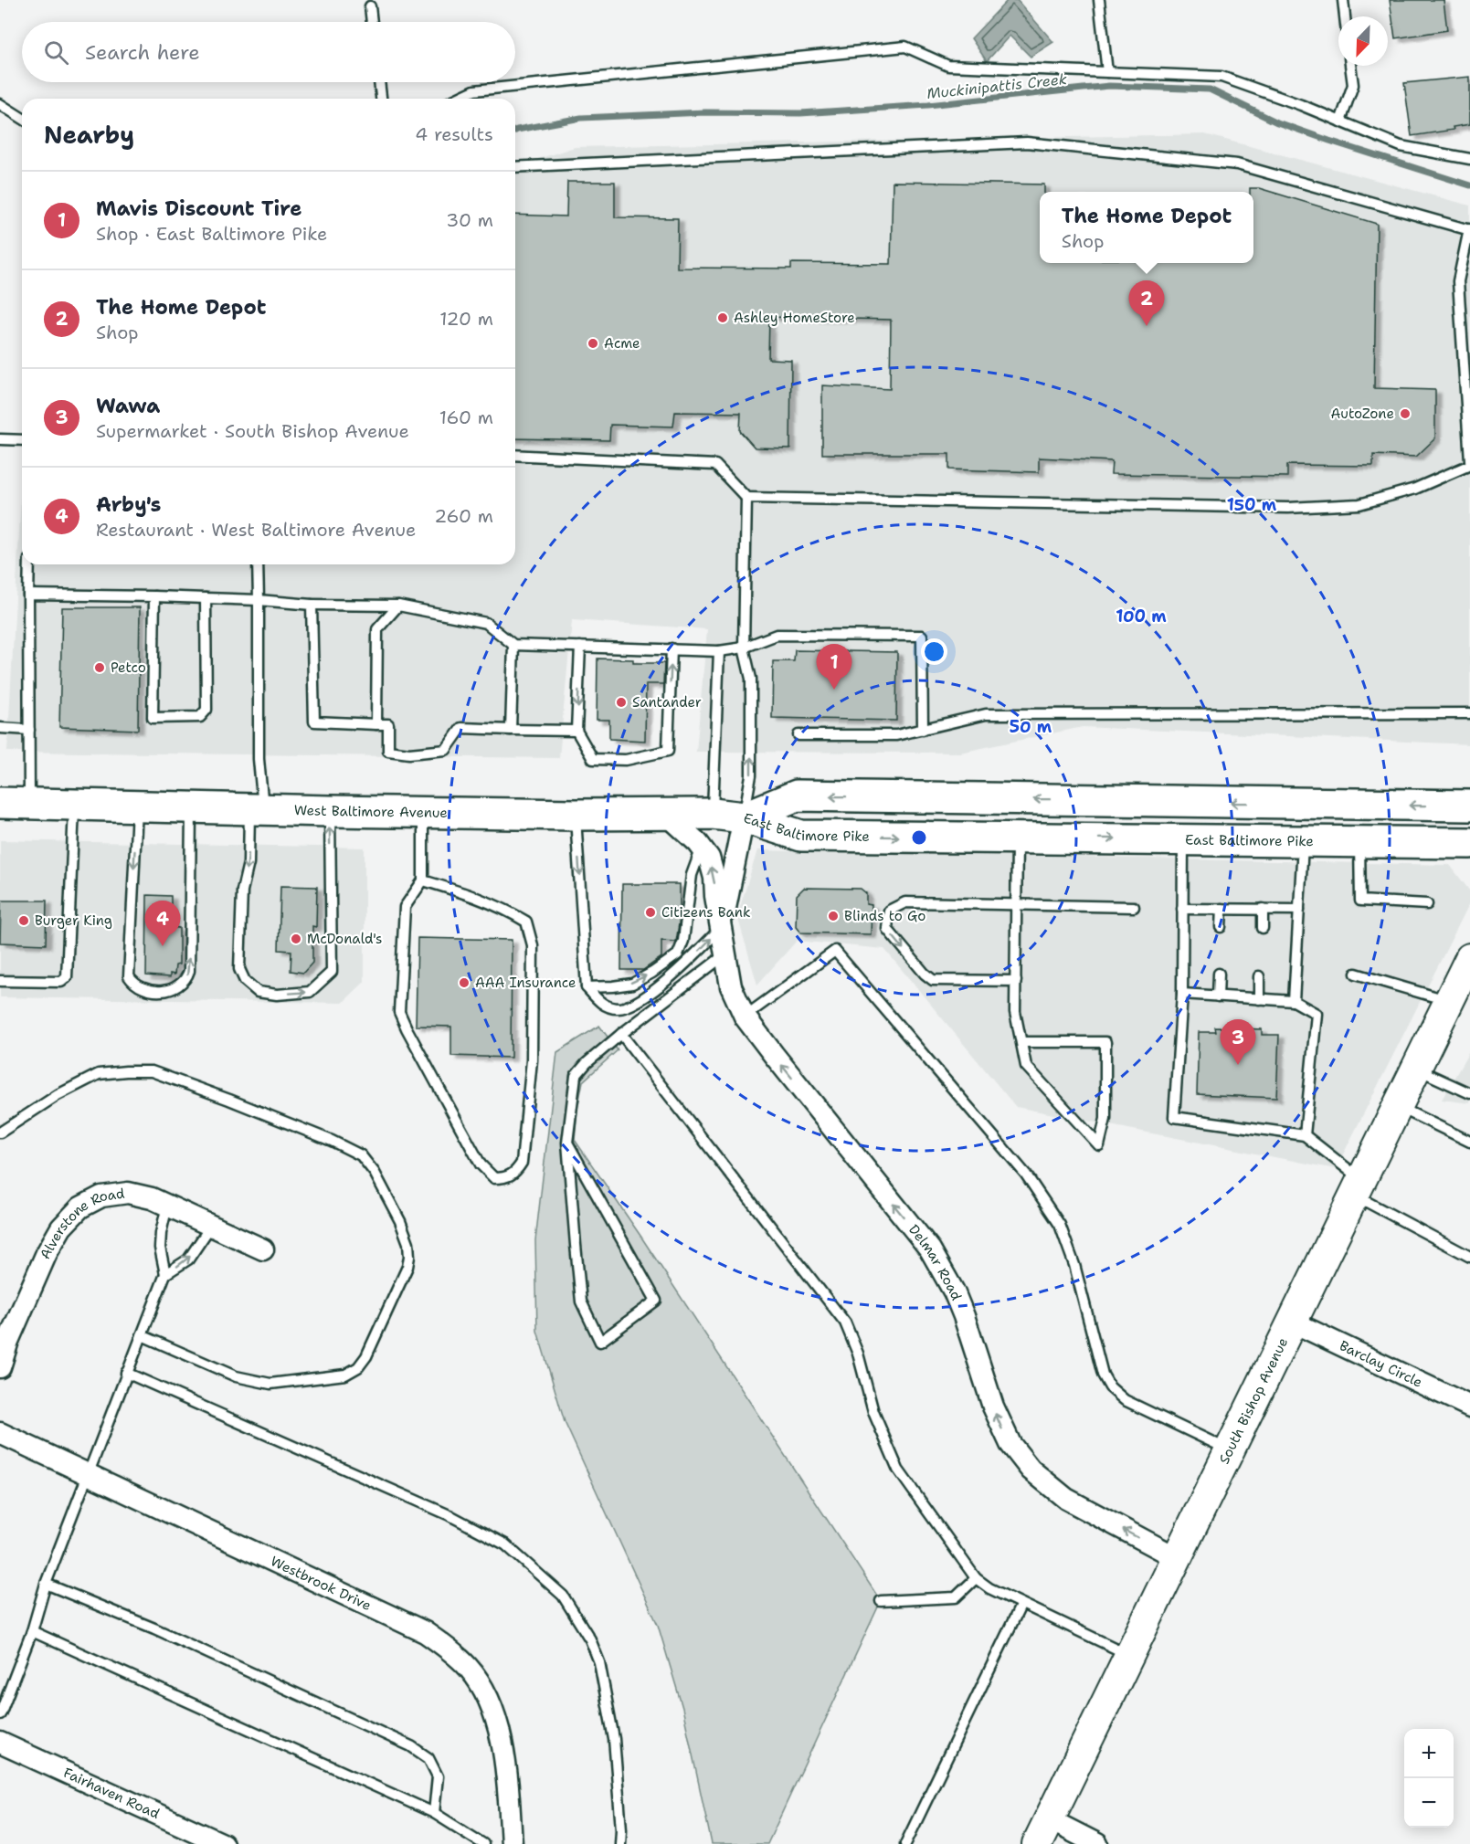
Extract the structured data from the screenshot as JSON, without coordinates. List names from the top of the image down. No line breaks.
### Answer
{"streets":{"main road":["West Baltimore Avenue","East Baltimore Pike","South Bishop Avenue"],"street":["Alverstone Road","Delmar Road","Barclay Circle","Westbrook Drive","Fairhaven Road"]},"crossings":[["West Baltimore Avenue","East Baltimore Pike"],["West Baltimore Avenue","Delmar Road"],["East Baltimore Pike","Delmar Road"],["Delmar Road","South Bishop Avenue"],["Barclay Circle","South Bishop Avenue"]],"one_way":["Delmar Road"],"water":["Muckinipattis Creek"],"places":["Ashley HomeStore","Acme","AutoZone","Petco","Santander","Citizens Bank","Blinds to Go","Burger King","McDonald's","AAA Insurance"],"north":"bottom left","page":{"search":"Search here","heading":["Nearby","4 results"],"list":[{"mark":"1","name":"Mavis Discount Tire","note":"Shop · East Baltimore Pike","value":"30 m"},{"mark":"2","name":"The Home Depot","note":"Shop","value":"120 m"},{"mark":"3","name":"Wawa","note":"Supermarket · South Bishop Avenue","value":"160 m"},{"mark":"4","name":"Arby's","note":"Restaurant · West Baltimore Avenue","value":"260 m"}],"popup":["The Home Depot","Shop"],"pins":["2","1","4","3"],"map_buttons":["+","−"]},"rings":["150 m","100 m","50 m"]}
